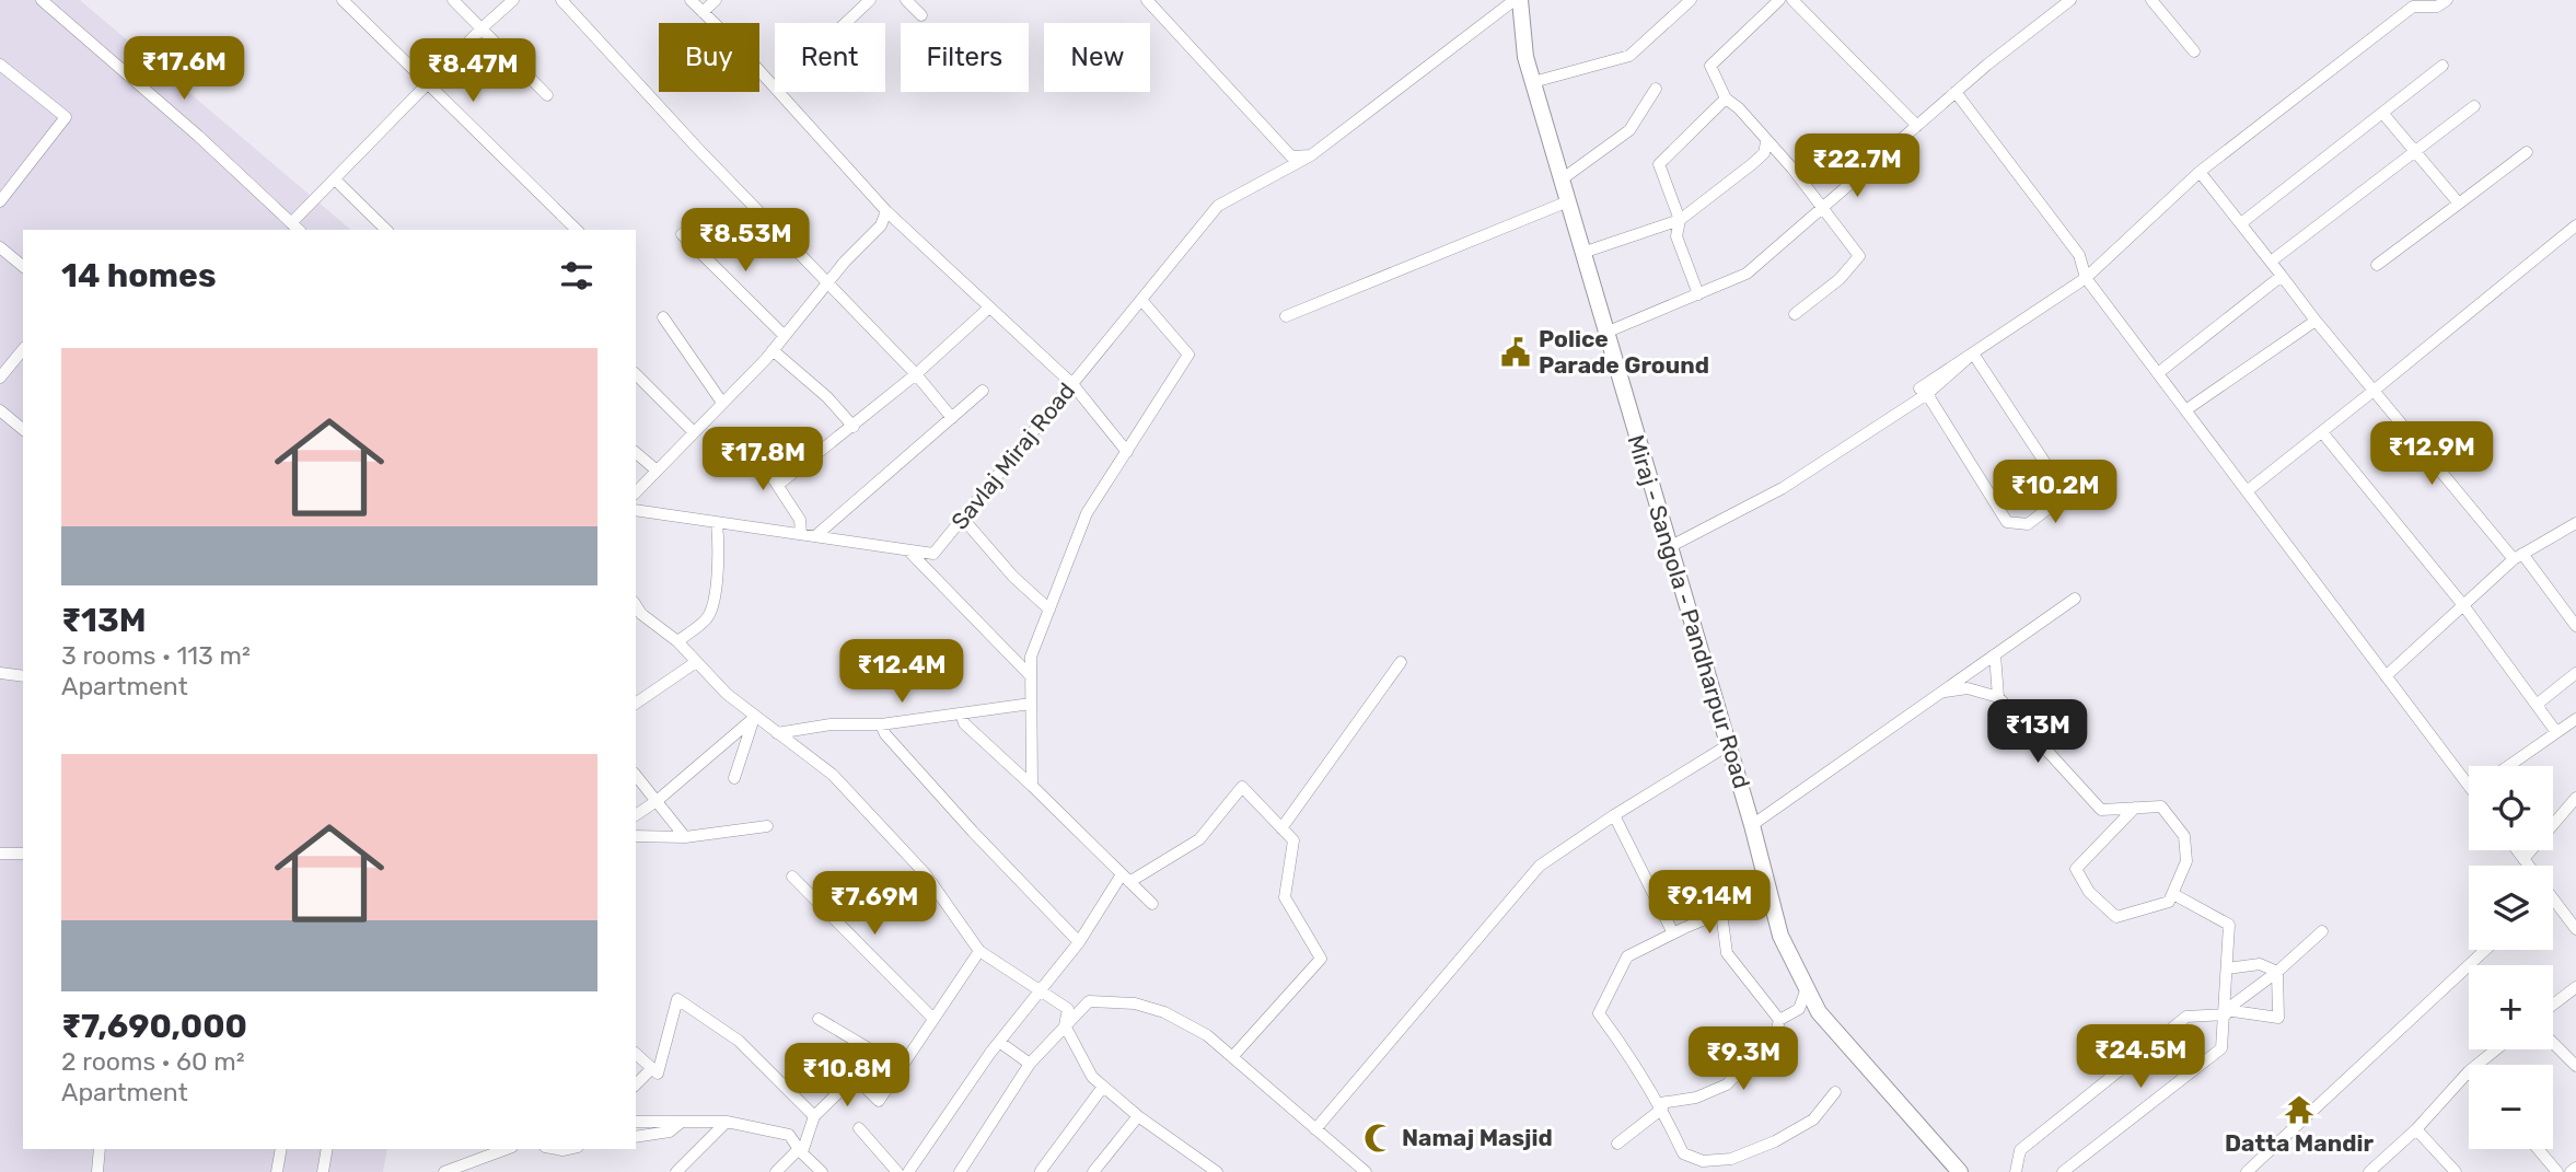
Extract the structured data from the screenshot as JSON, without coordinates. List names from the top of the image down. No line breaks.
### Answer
{"streets":{"highway":["Miraj - Sangola - Pandharpur Road"],"street":["Savlaj Miraj Road"]},"crossings":[["Savlaj Miraj Road","Miraj - Sangola - Pandharpur Road"]],"places":{"public building":["Police Parade Ground"],"temple":["Datta Mandir"],"mosque":["Namaj Masjid"]},"page":{"chip":["Buy","Rent","Filters","New"],"price":["₹17.6M","₹8.47M","₹22.7M","₹8.53M","₹12.9M","₹17.8M","₹10.2M","₹12.4M","₹13M","₹9.14M","₹7.69M","₹24.5M","₹9.3M","₹10.8M"],"heading":"14 homes","list":[{"name":"₹13M","note":"3 rooms · 113 m² · Apartment"},{"name":"₹7,690,000","note":"2 rooms · 60 m² · Apartment"}],"map_buttons":["+","−"]}}
